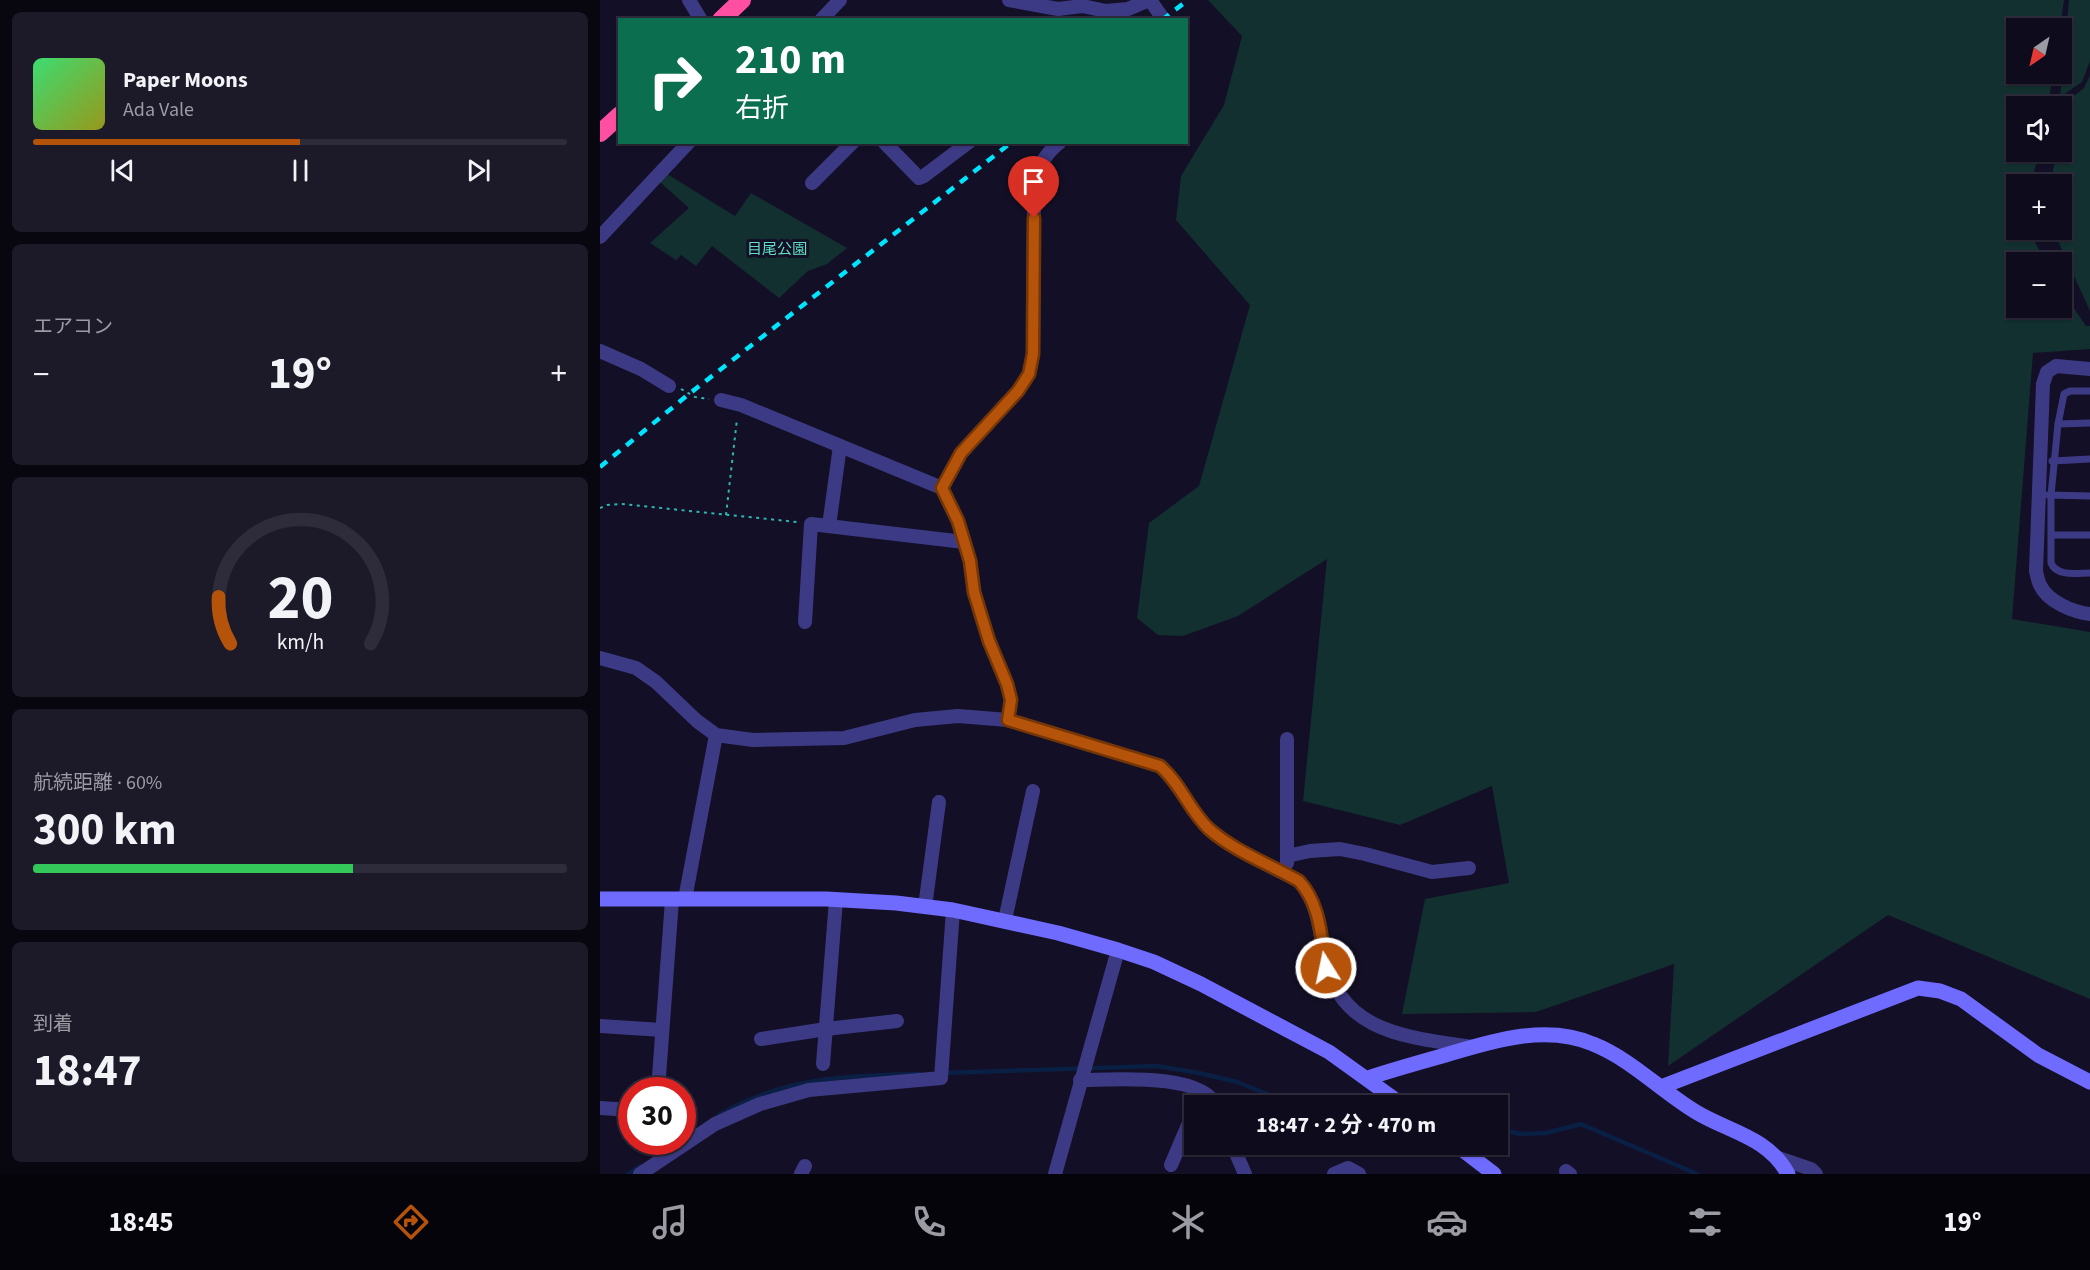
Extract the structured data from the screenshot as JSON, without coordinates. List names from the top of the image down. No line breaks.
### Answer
{"parks":["目尾公園"],"north":"bottom left","page":{"map_buttons":["+","−"],"turn":["210 m","右折"],"song":["Paper Moons","Ada Vale"],"tile":["エアコン",["航続距離 · 60%","300 km"],["到着","18:47"]],"heat":["−","19°","+"],"limit":"30","trip":"18:47 · 2 分 · 470 m","tabs":["18:45","19°"],"gauge":["20","km/h"]}}
